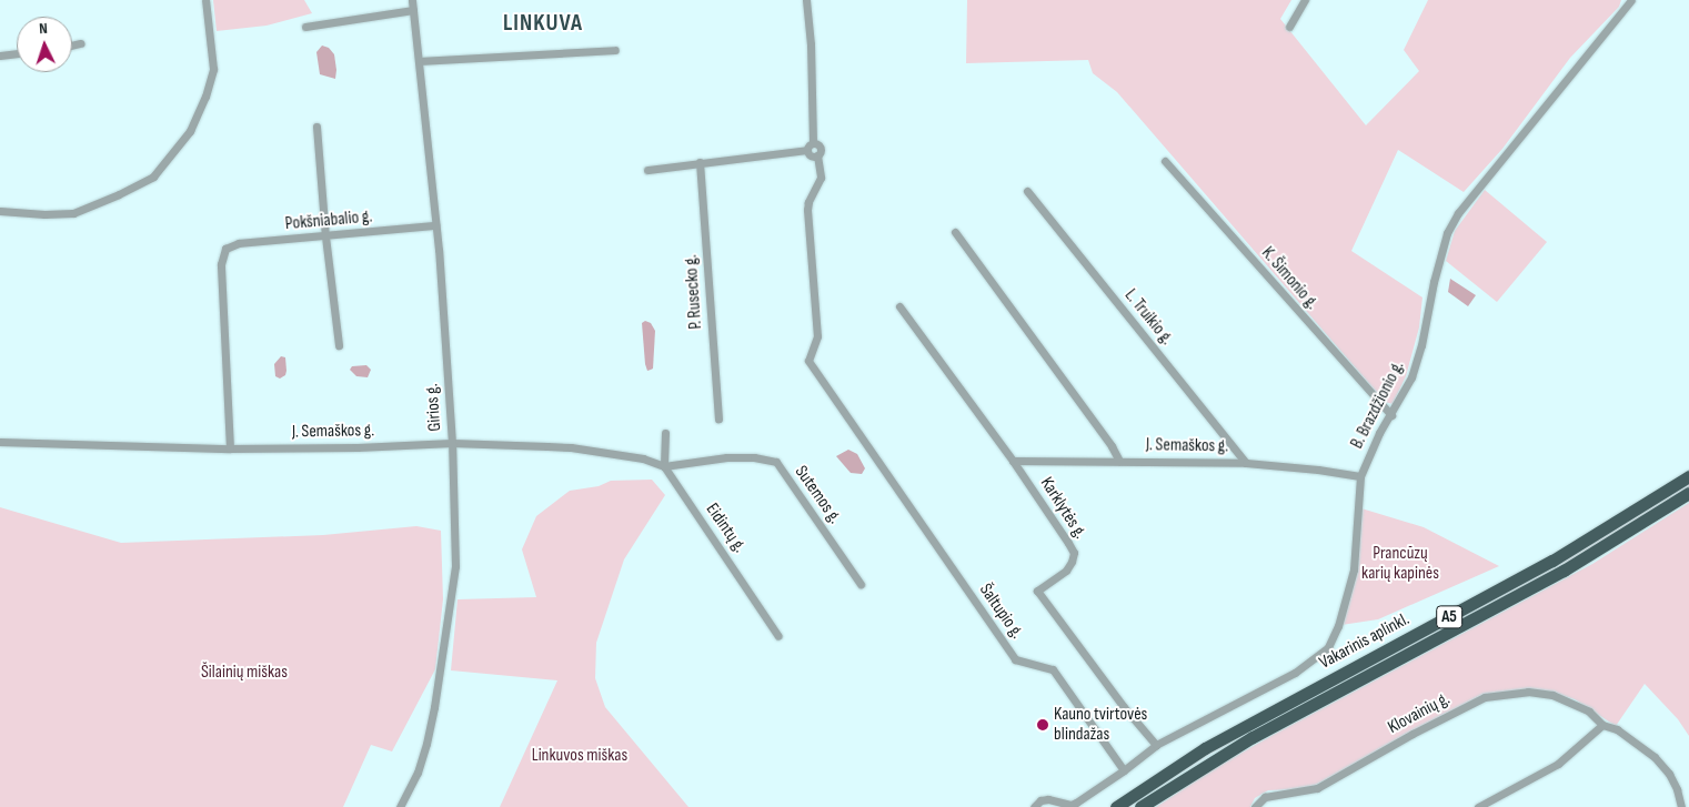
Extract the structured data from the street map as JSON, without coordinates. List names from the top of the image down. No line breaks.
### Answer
{"streets":{"highway":["A5","Vakarinis aplinkl."],"street":["Pokšniabalio g.","K. Šimonio g.","P. Rusecko g.","L. Truikio g.","B. Brazdžionio g.","Girios g.","J. Semaškos g.","Sutemos g.","Karklytės g.","Eidintų g.","Šaltupio g.","Klovainių g."]},"crossings":[["Pokšniabalio g.","Girios g."],["Pokšniabalio g.","J. Semaškos g."],["K. Šimonio g.","B. Brazdžionio g."],["L. Truikio g.","J. Semaškos g."],["B. Brazdžionio g.","J. Semaškos g."],["B. Brazdžionio g.","Karklytės g."],["B. Brazdžionio g.","Šaltupio g."],["Girios g.","J. Semaškos g."],["J. Semaškos g.","Sutemos g."],["J. Semaškos g.","Karklytės g."],["J. Semaškos g.","Eidintų g."],["Sutemos g.","Eidintų g."]],"districts":["LINKUVA"],"parks":["Prancūzų karių kapinės","Šilainių miškas","Linkuvos miškas"],"places":["Kauno tvirtovės blindažas"],"north":"top"}
